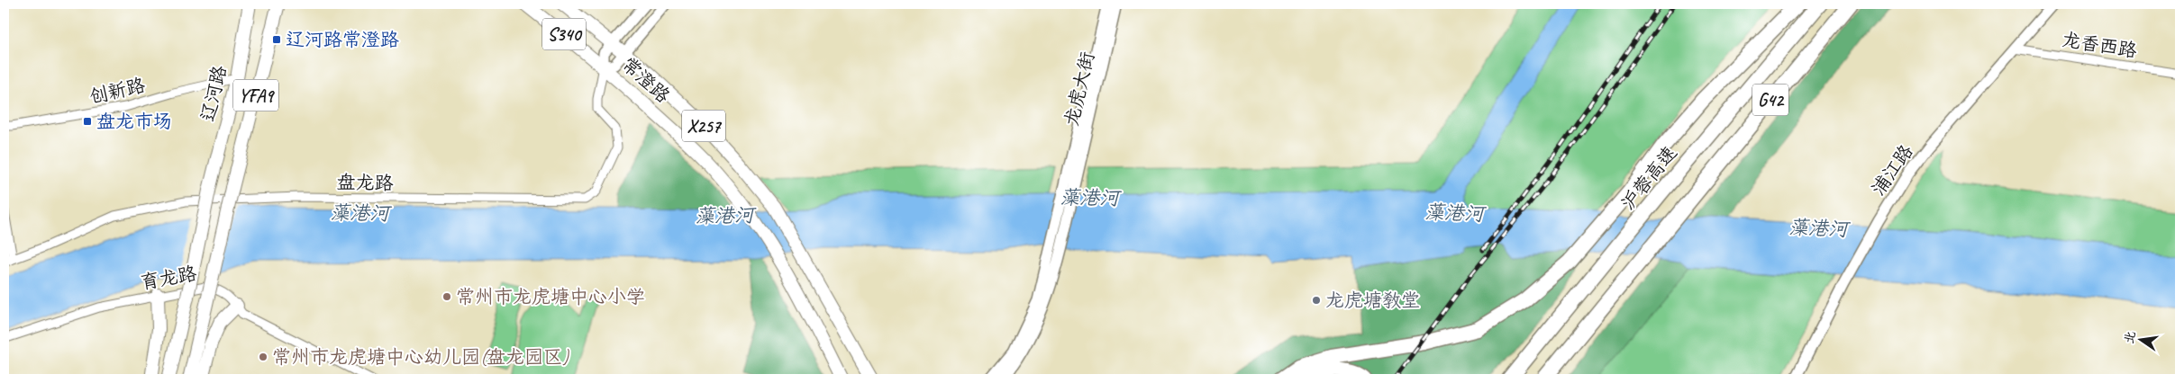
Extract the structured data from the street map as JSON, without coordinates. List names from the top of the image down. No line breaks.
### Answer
{"streets":{"highway":["G42","沪蓉高速"],"main road":["S340","常澄路","辽河路","YFA9","X257"],"street":["龙香西路","龙虎大街","创新路","浦江路","盘龙路","育龙路"]},"crossings":[["龙香西路","浦江路"],["常澄路","盘龙路"],["创新路","辽河路"]],"water":["藻港河"],"places":{"transit":["辽河路常澄路","盘龙市场"],"other":["常州市龙虎塘中心小学","龙虎塘教堂","常州市龙虎塘中心幼儿园(盘龙园区)"]},"north":"left"}
